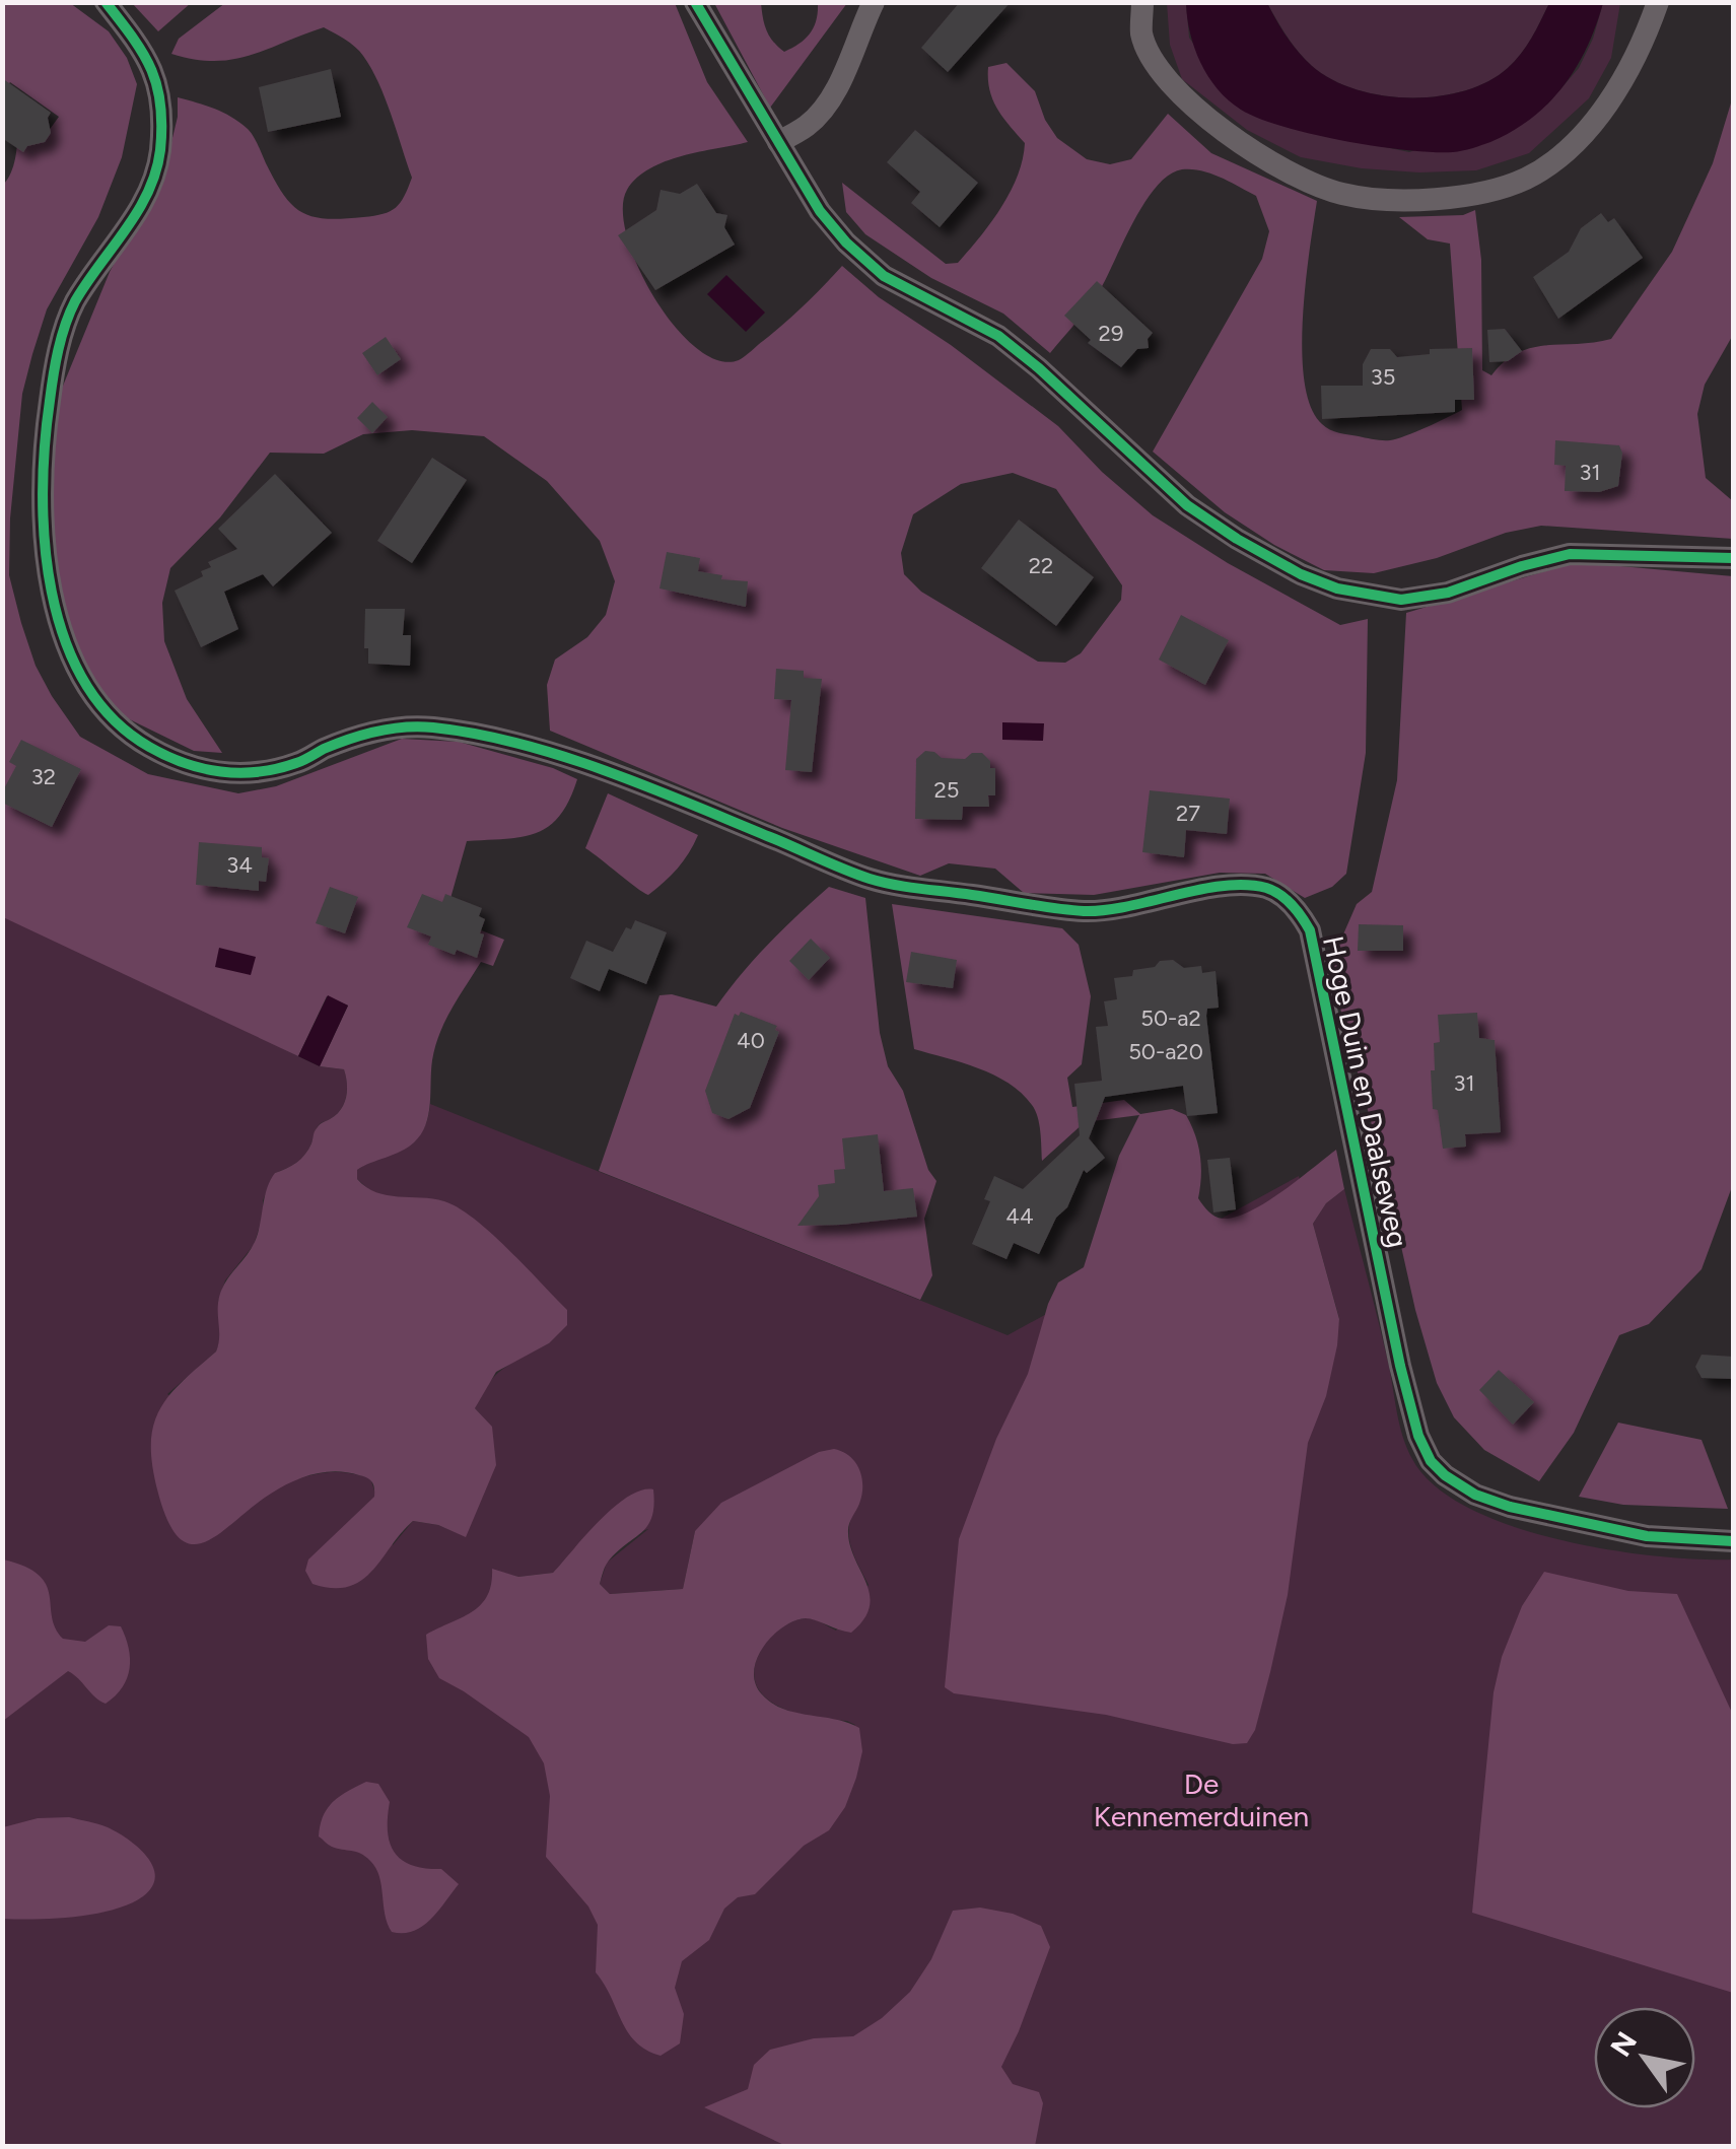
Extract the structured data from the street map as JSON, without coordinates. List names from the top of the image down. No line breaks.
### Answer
{"streets":{"street":["Hoge Duin en Daalseweg"]},"parks":["De Kennemerduinen"],"house_numbers":["29","35","31","22","32","25","27","34","50-a2","40","50-a20","31","44"],"north":"top left"}
